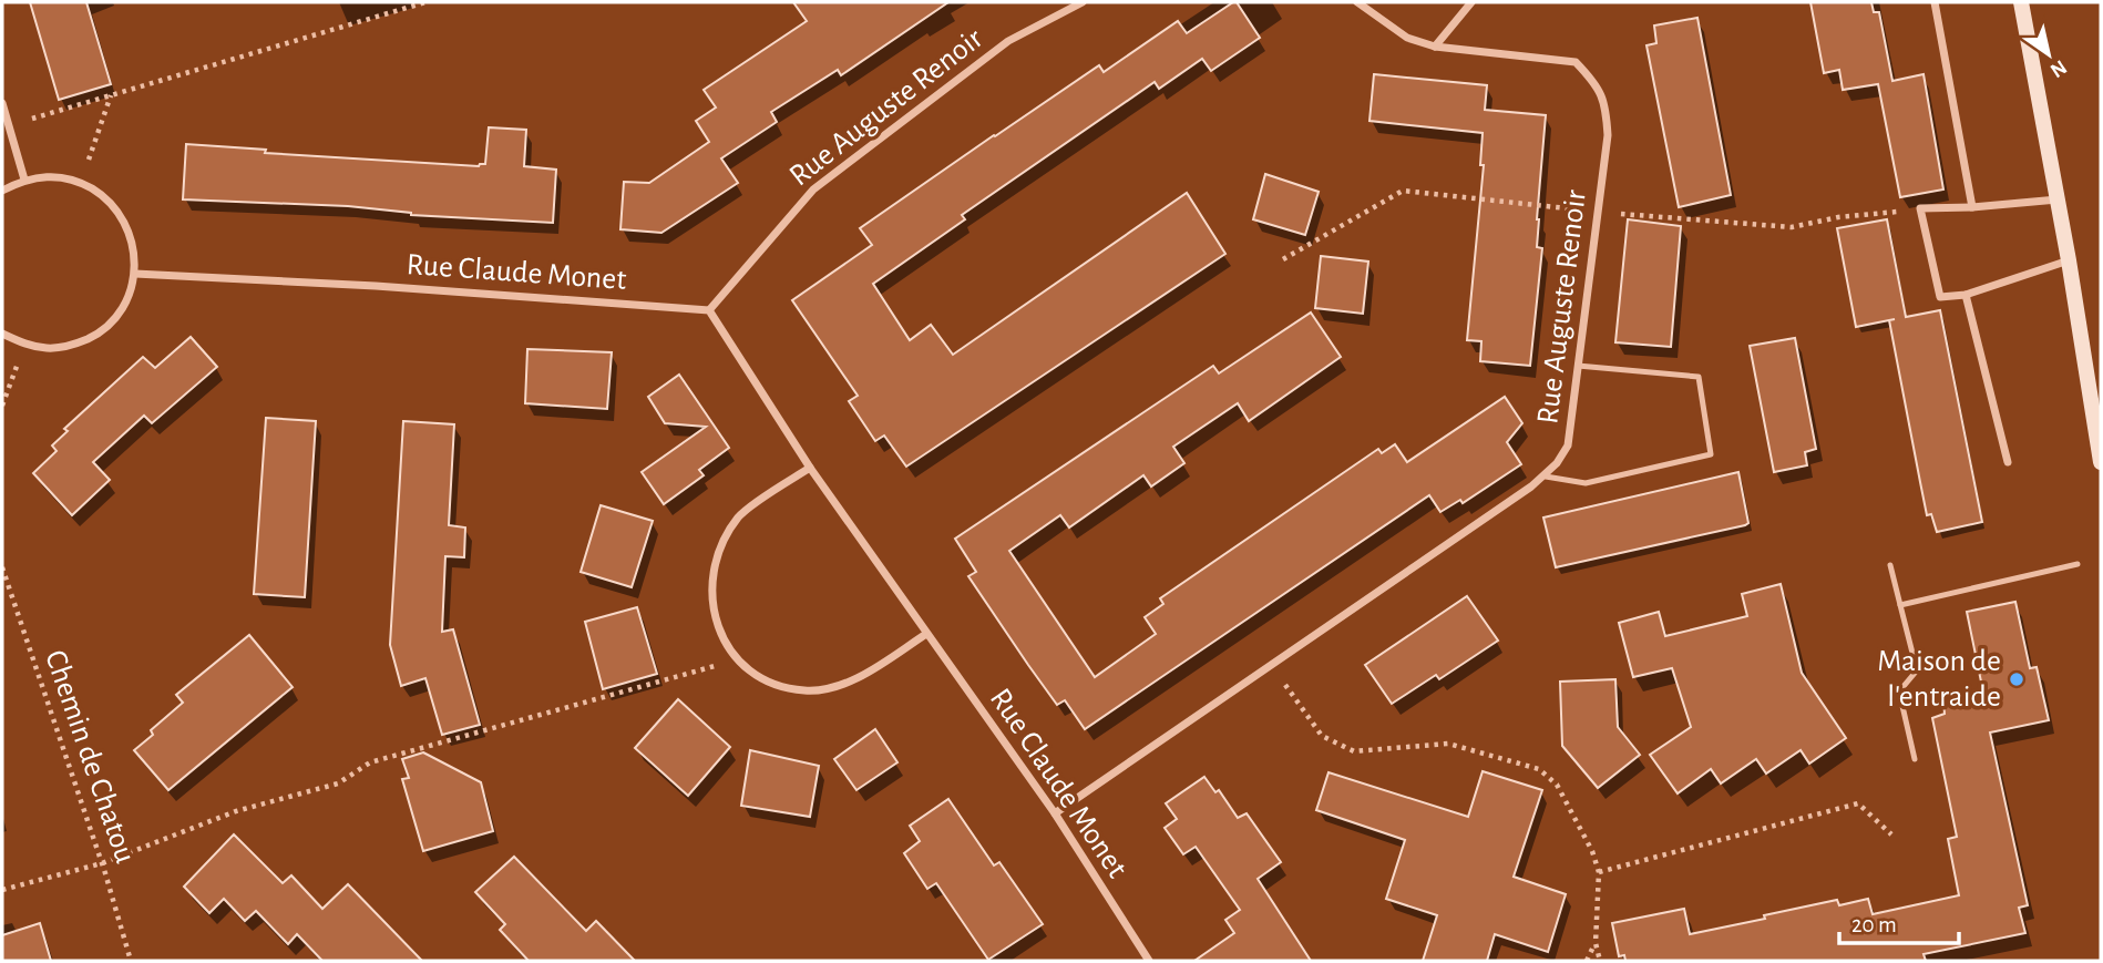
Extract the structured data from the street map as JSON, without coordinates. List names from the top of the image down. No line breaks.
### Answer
{"streets":{"street":["Rue Auguste Renoir","Rue Claude Monet"],"path":["Chemin de Chatou"]},"crossings":[["Rue Auguste Renoir","Rue Claude Monet"]],"places":["Maison de l'entraide"],"scale_bar":"20 m","north":"bottom right"}
